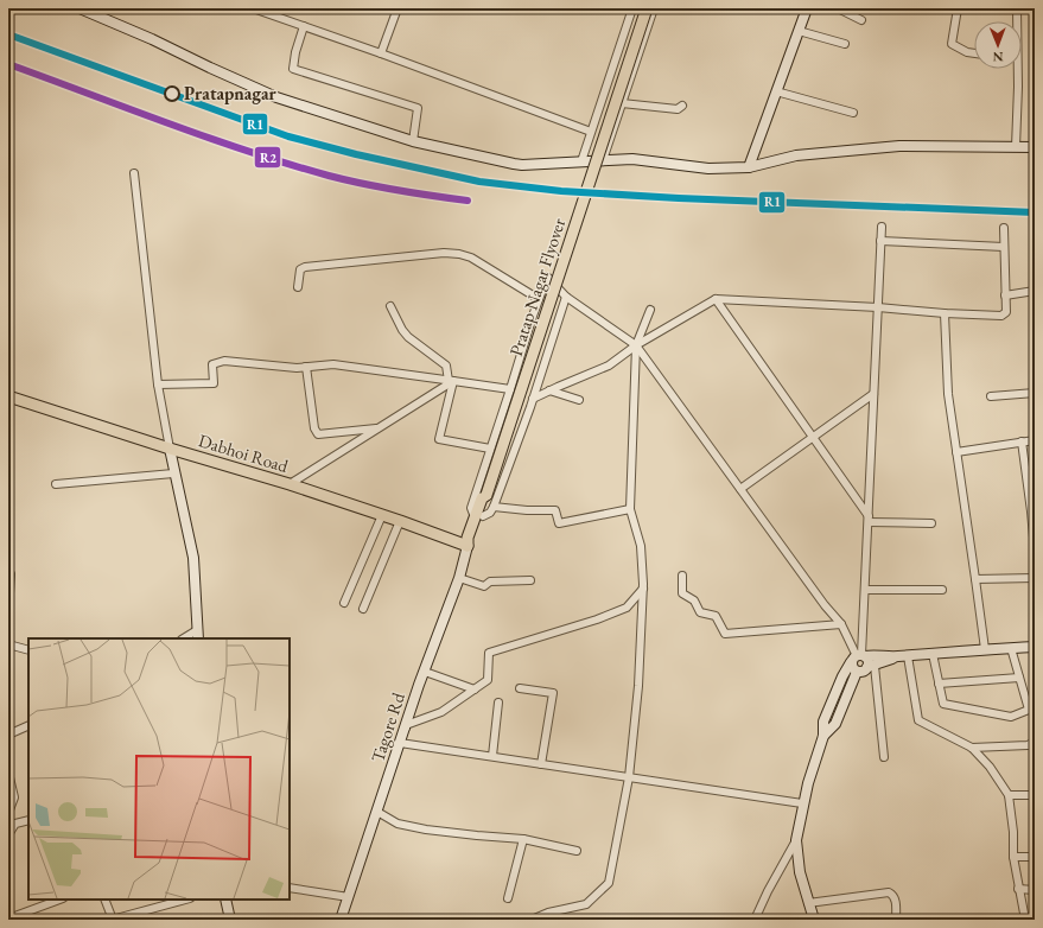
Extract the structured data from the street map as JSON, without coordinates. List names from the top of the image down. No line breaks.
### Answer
{"streets":{"main road":["Pratap Nagar Flyover","Dabhoi Road"],"street":["Tagore Rd"]},"crossings":[["Pratap Nagar Flyover","Dabhoi Road"],["Pratap Nagar Flyover","Tagore Rd"],["Dabhoi Road","Tagore Rd"]],"places":["Pratapnagar"],"lines":["transit line R1","transit line R2"],"north":"bottom"}
